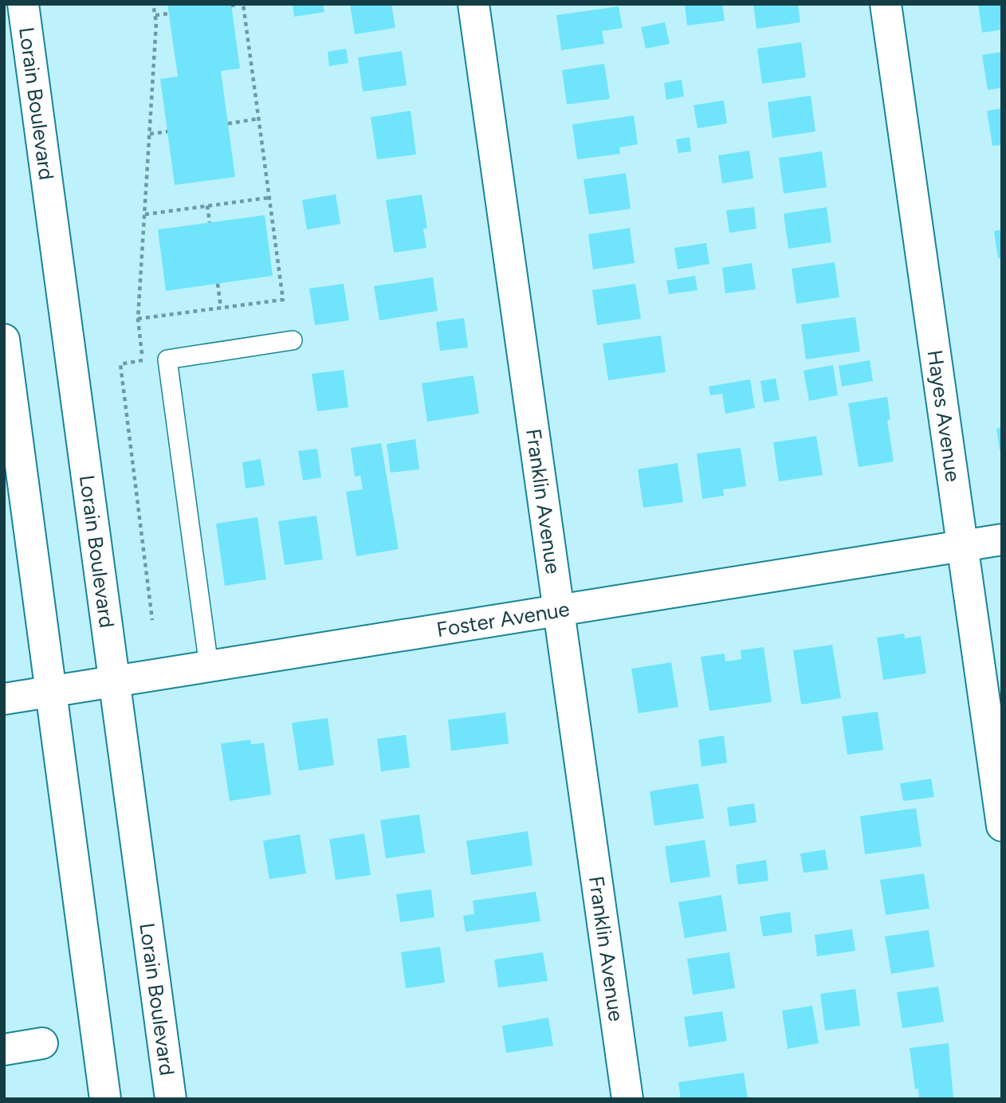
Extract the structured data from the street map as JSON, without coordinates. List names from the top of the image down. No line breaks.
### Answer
{"streets":{"street":["Lorain Boulevard","Hayes Avenue","Franklin Avenue","Foster Avenue"]},"crossings":[["Lorain Boulevard","Foster Avenue"],["Hayes Avenue","Foster Avenue"],["Franklin Avenue","Foster Avenue"]]}
